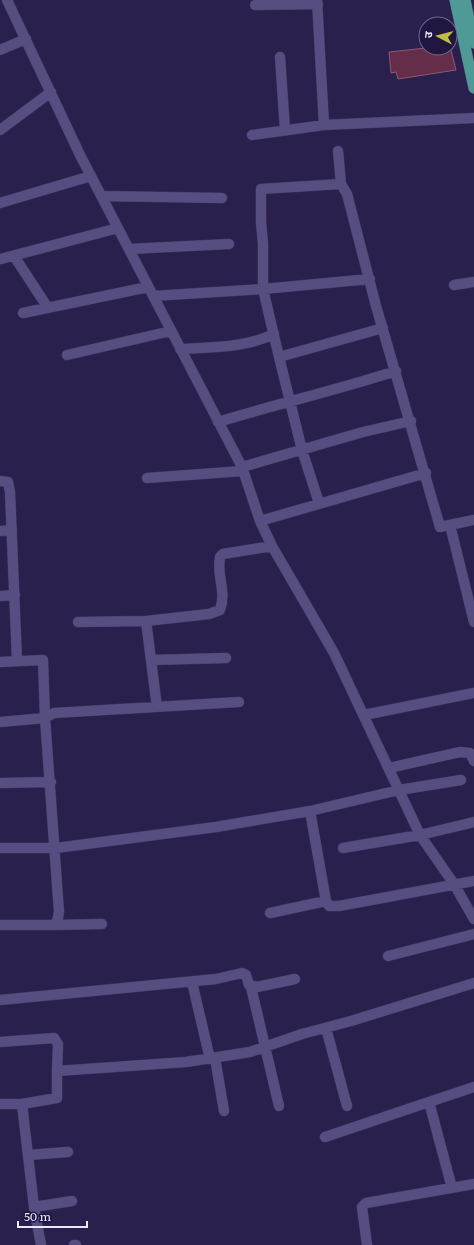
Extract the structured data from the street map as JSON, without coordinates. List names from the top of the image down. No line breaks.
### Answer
{"scale_bar":"50 m","north":"left"}
